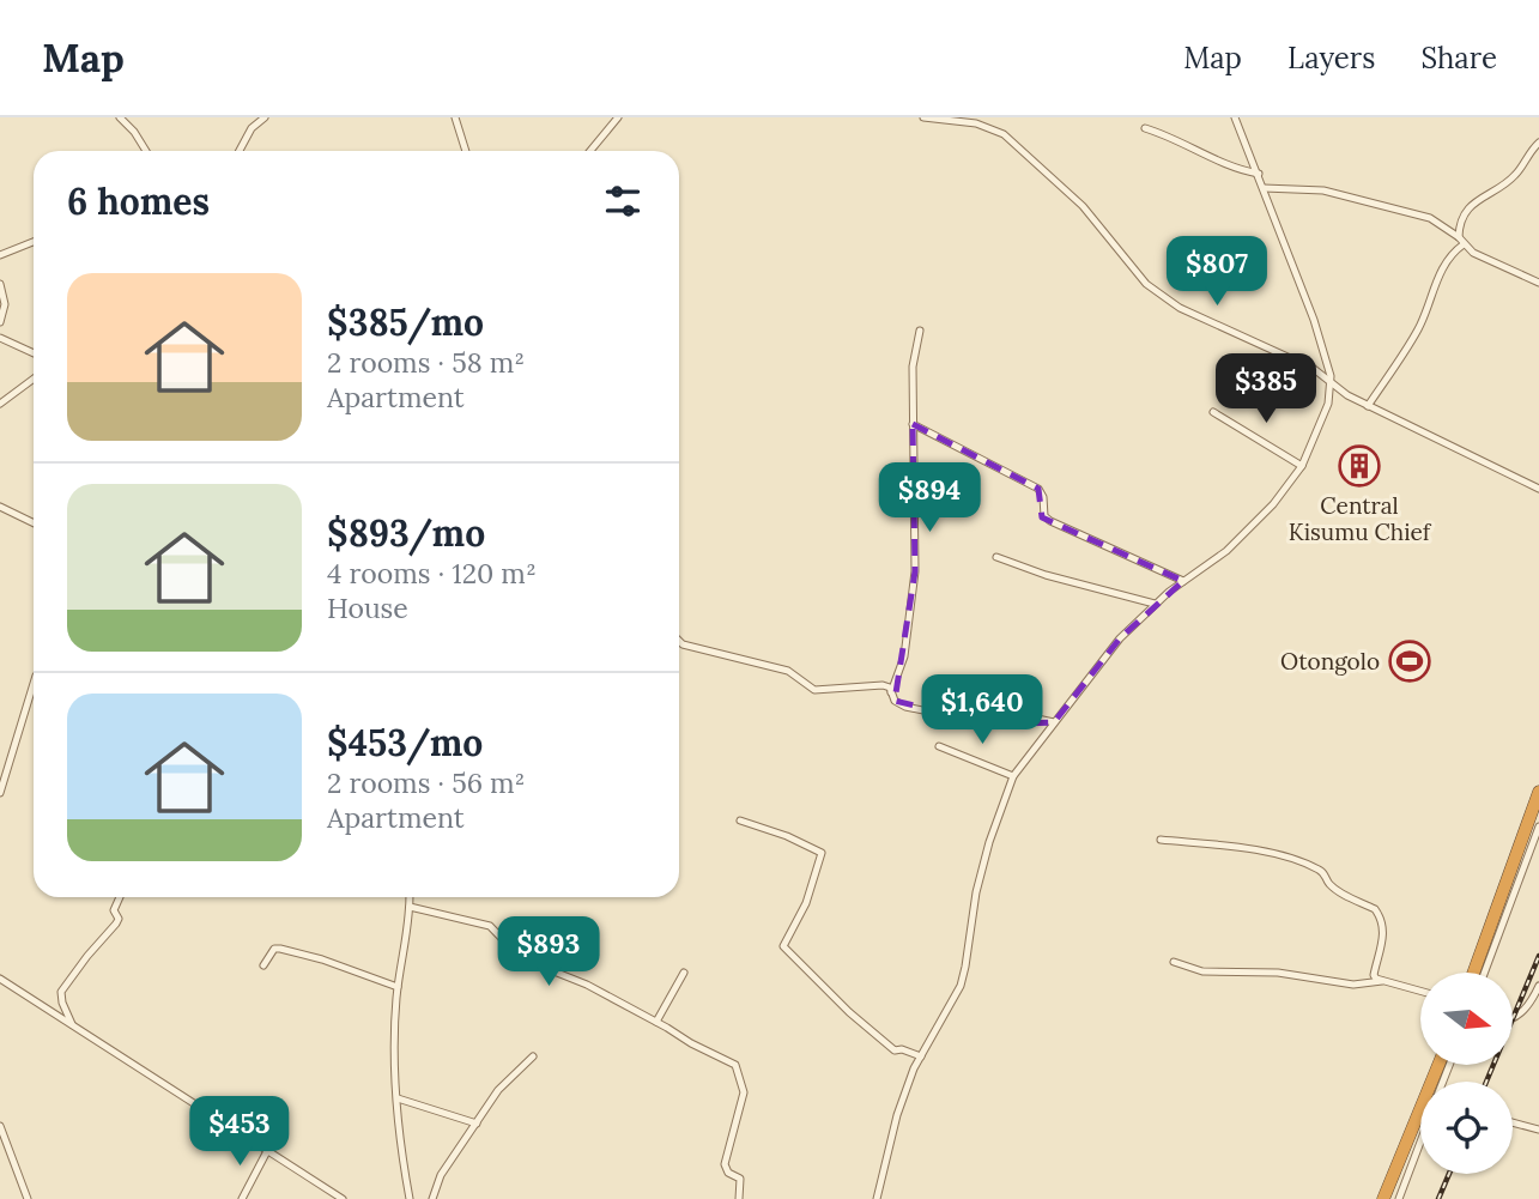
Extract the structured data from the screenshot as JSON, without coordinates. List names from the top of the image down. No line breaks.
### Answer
{"places":{"building":["Central Kisumu Chief"],"sports":["Otongolo"]},"north":"right","page":{"header":"Map","nav":["Map","Layers","Share"],"heading":"6 homes","price":["$807","$385","$894","$1,640","$893","$453"],"list":[{"name":"$385/mo","note":"2 rooms · 58 m² · Apartment"},{"name":"$893/mo","note":"4 rooms · 120 m² · House"},{"name":"$453/mo","note":"2 rooms · 56 m² · Apartment"}]}}
